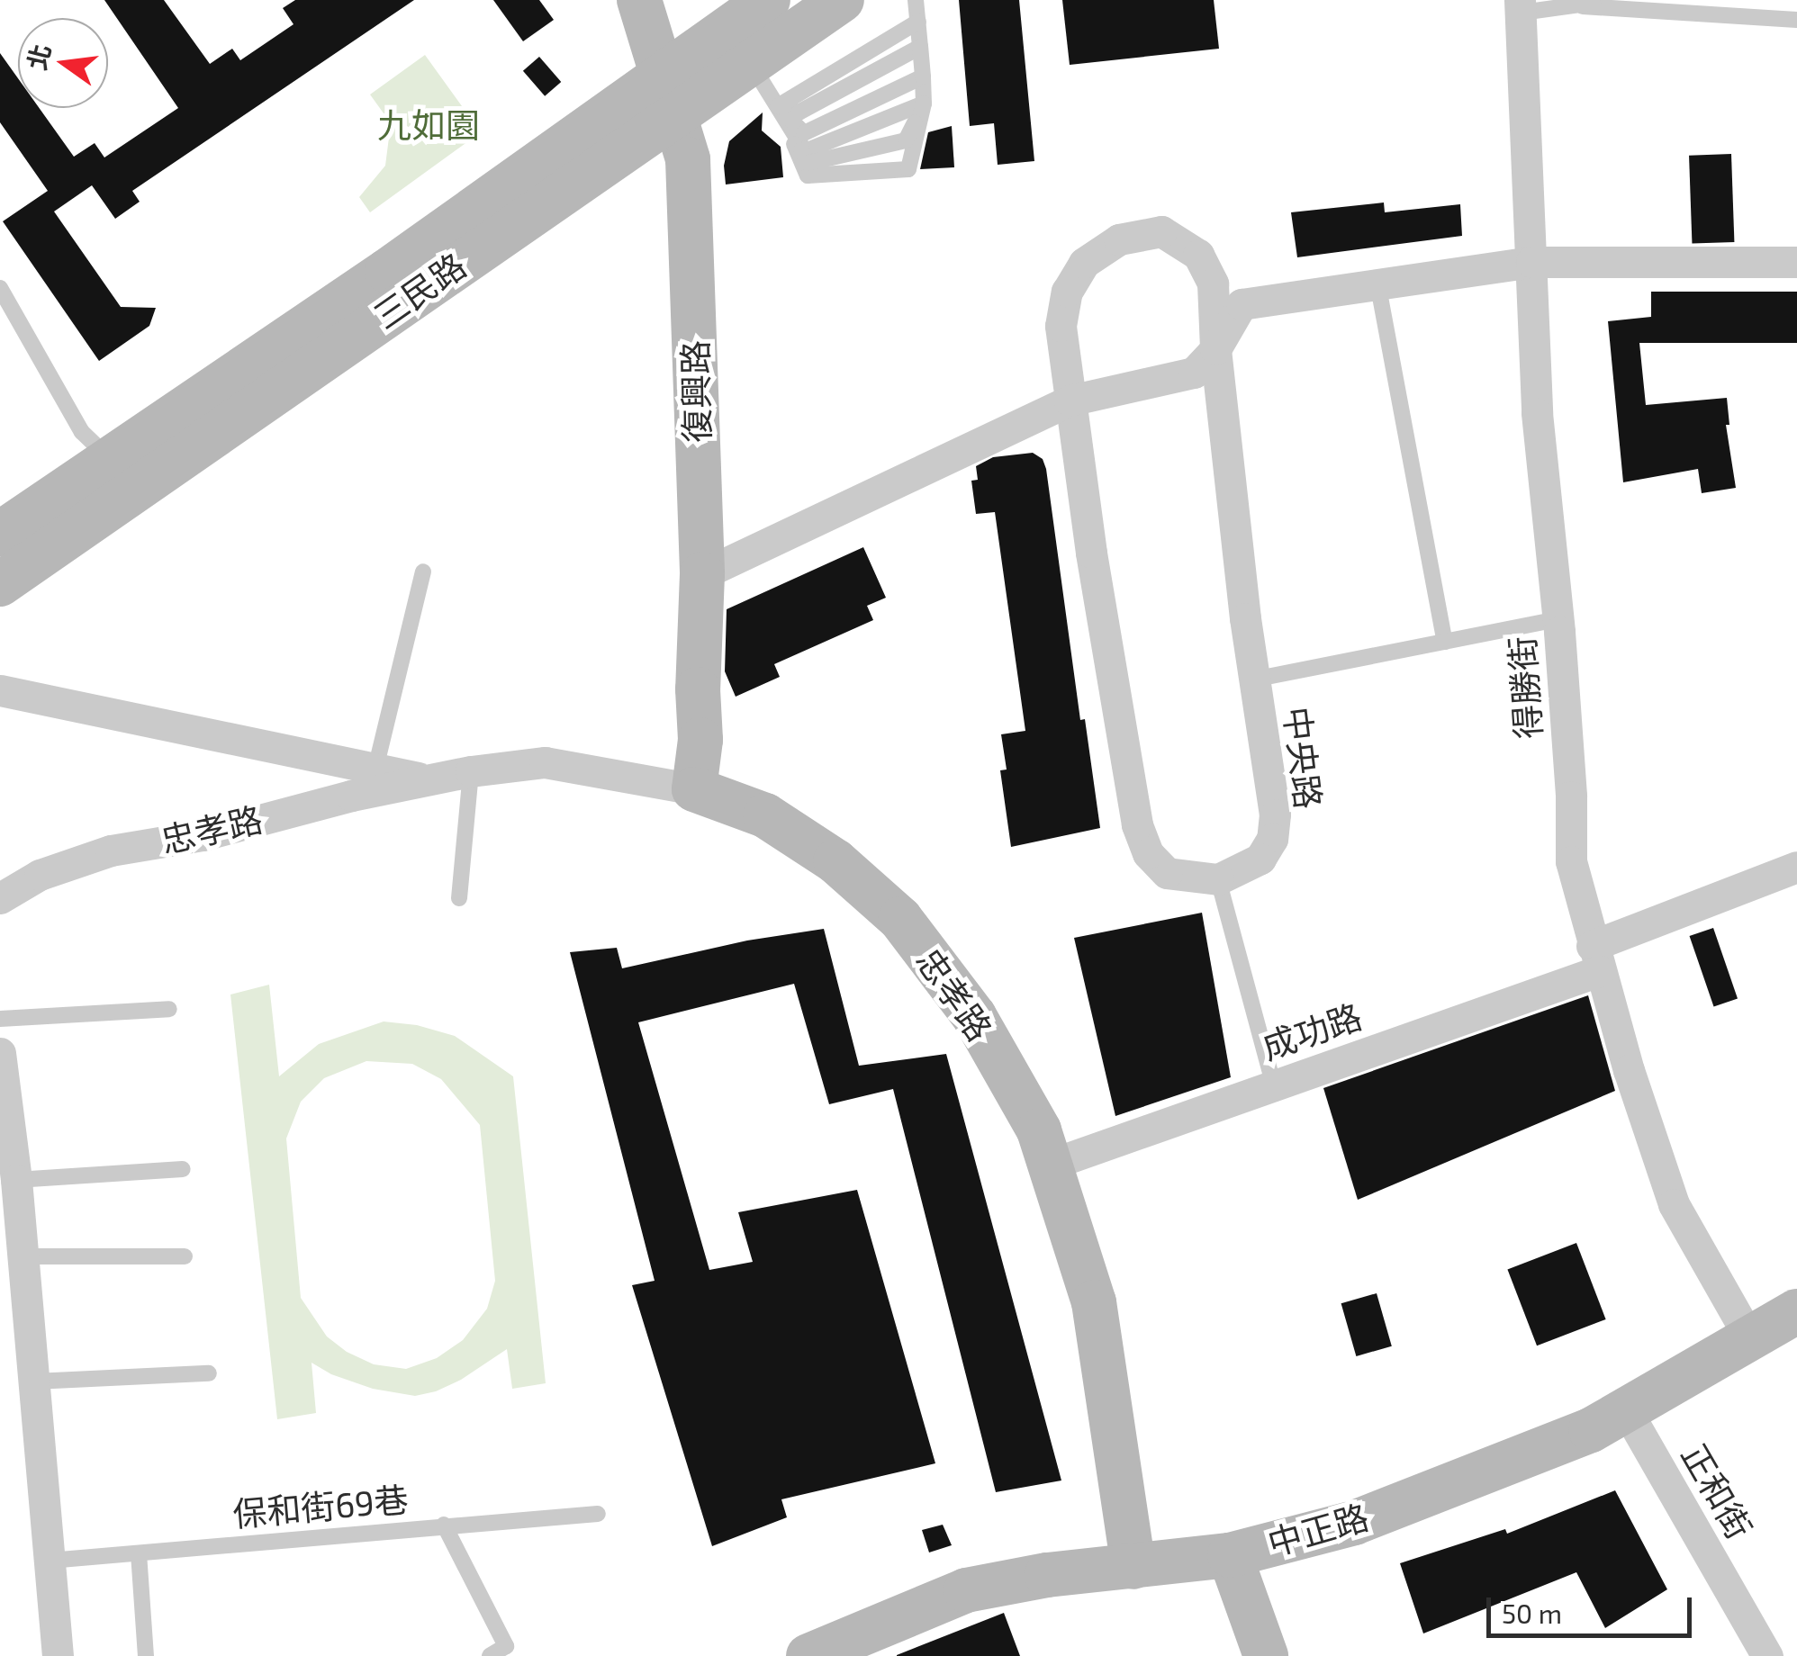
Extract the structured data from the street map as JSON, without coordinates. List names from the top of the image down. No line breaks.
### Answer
{"streets":{"street":["三民路","復興路","得勝街","中央路","忠孝路","成功路","正和街","中正路"],"lane":["保和街69巷"]},"crossings":[["三民路","復興路"],["復興路","忠孝路"],["得勝街","成功路"],["得勝街","中正路"],["忠孝路","成功路"],["忠孝路","中正路"],["正和街","中正路"]],"parks":["九如園"],"scale_bar":"50 m","north":"left"}
